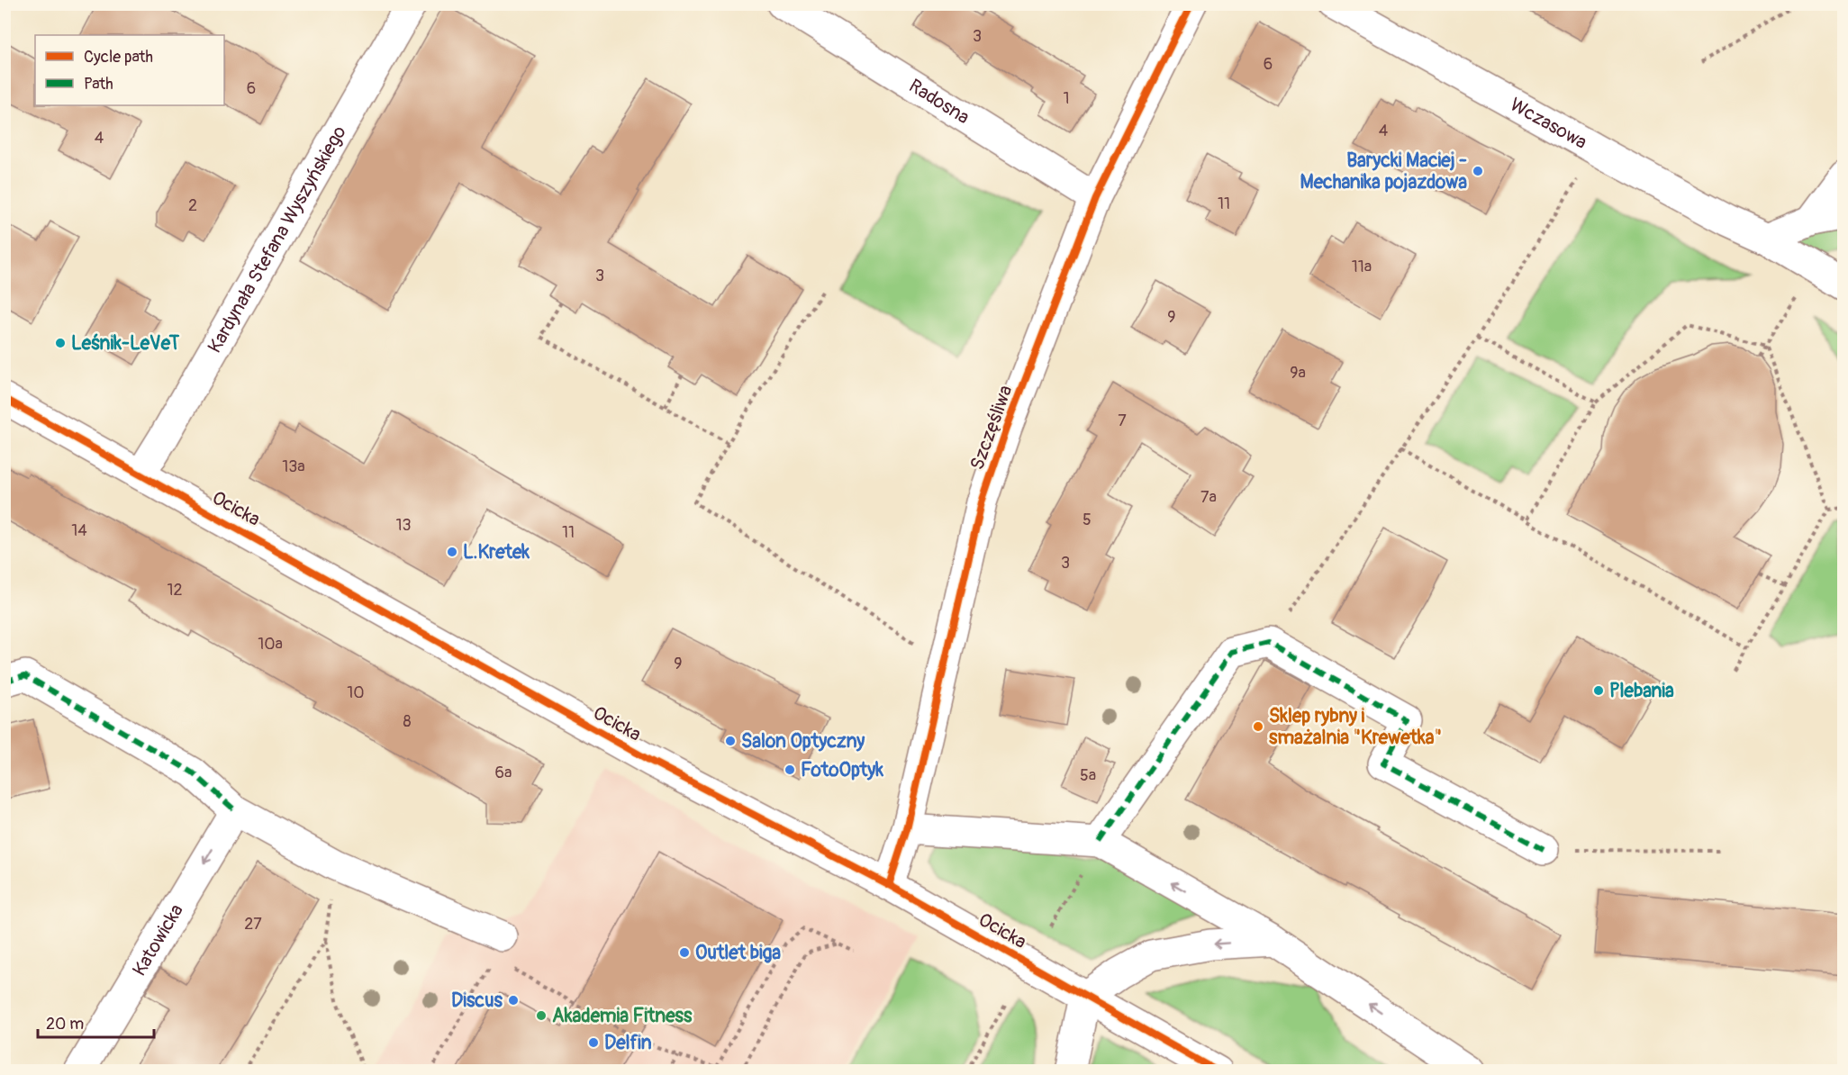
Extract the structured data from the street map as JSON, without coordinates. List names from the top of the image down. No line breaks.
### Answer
{"streets":{"street":["Radosna","Wczasowa","Kardynała Stefana Wyszyńskiego","Szczęśliwa","Ocicka","Katowicka"]},"crossings":[["Radosna","Szczęśliwa"],["Kardynała Stefana Wyszyńskiego","Ocicka"],["Szczęśliwa","Ocicka"]],"one_way":["Katowicka"],"places":["Barycki Maciej - Mechanika pojazdowa","Leśnik-LeVeT","L.Kretek","Plebania","Sklep rybny i smażalnia \"Krewetka\"","Salon Optyczny","FotoOptyk","Outlet biga","Discus","Akademia Fitness","Delfin"],"house_numbers":["3","6","6","1","4","4","11","2","11a","3","9","9a","7","13a","7a","5","13","14","11","3","12","10a","9","10","8","6a","5a","27"],"legend":["Cycle path","Path"],"scale_bar":"20 m"}
